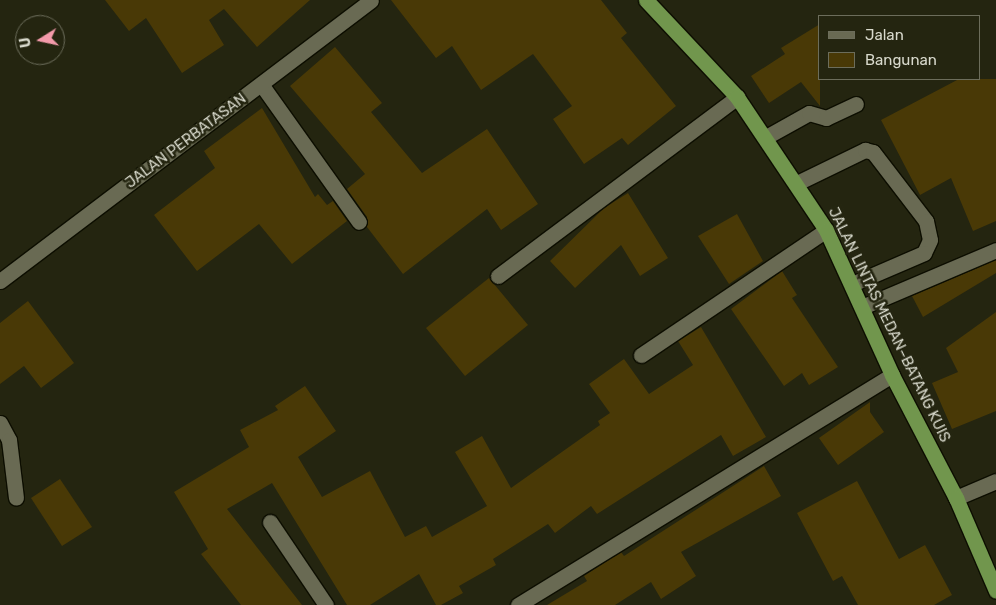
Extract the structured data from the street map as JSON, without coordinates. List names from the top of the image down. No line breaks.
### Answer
{"streets":{"highway":["JALAN LINTAS MEDAN–BATANG KUIS"],"street":["JALAN PERBATASAN"]},"legend":["Jalan","Bangunan"],"north":"left"}
